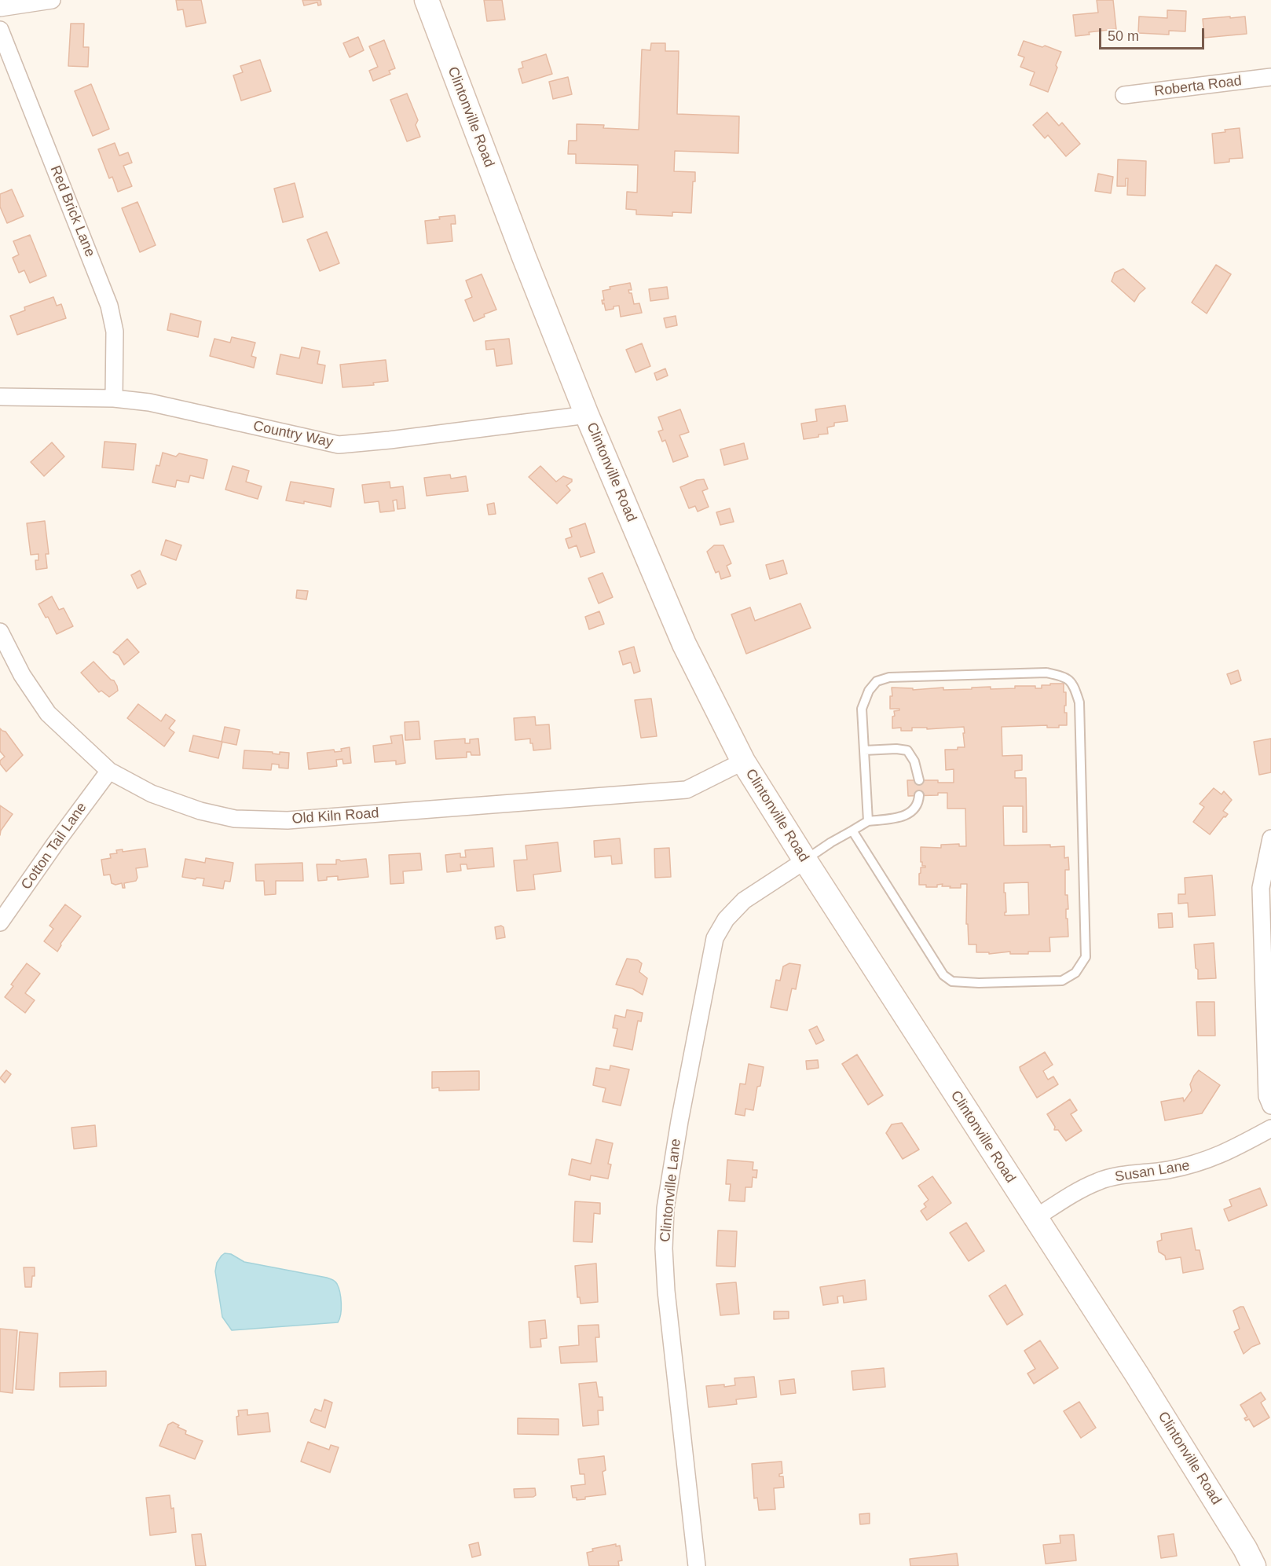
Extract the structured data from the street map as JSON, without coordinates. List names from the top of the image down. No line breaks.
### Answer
{"streets":{"main road":["Clintonville Road"],"street":["Roberta Road","Red Brick Lane","Country Way","Old Kiln Road","Cotton Tail Lane","Susan Lane","Clintonville Lane"]},"crossings":[["Clintonville Road","Country Way"],["Clintonville Road","Old Kiln Road"],["Clintonville Road","Susan Lane"],["Clintonville Road","Clintonville Lane"],["Red Brick Lane","Country Way"],["Old Kiln Road","Cotton Tail Lane"]],"scale_bar":"50 m"}
